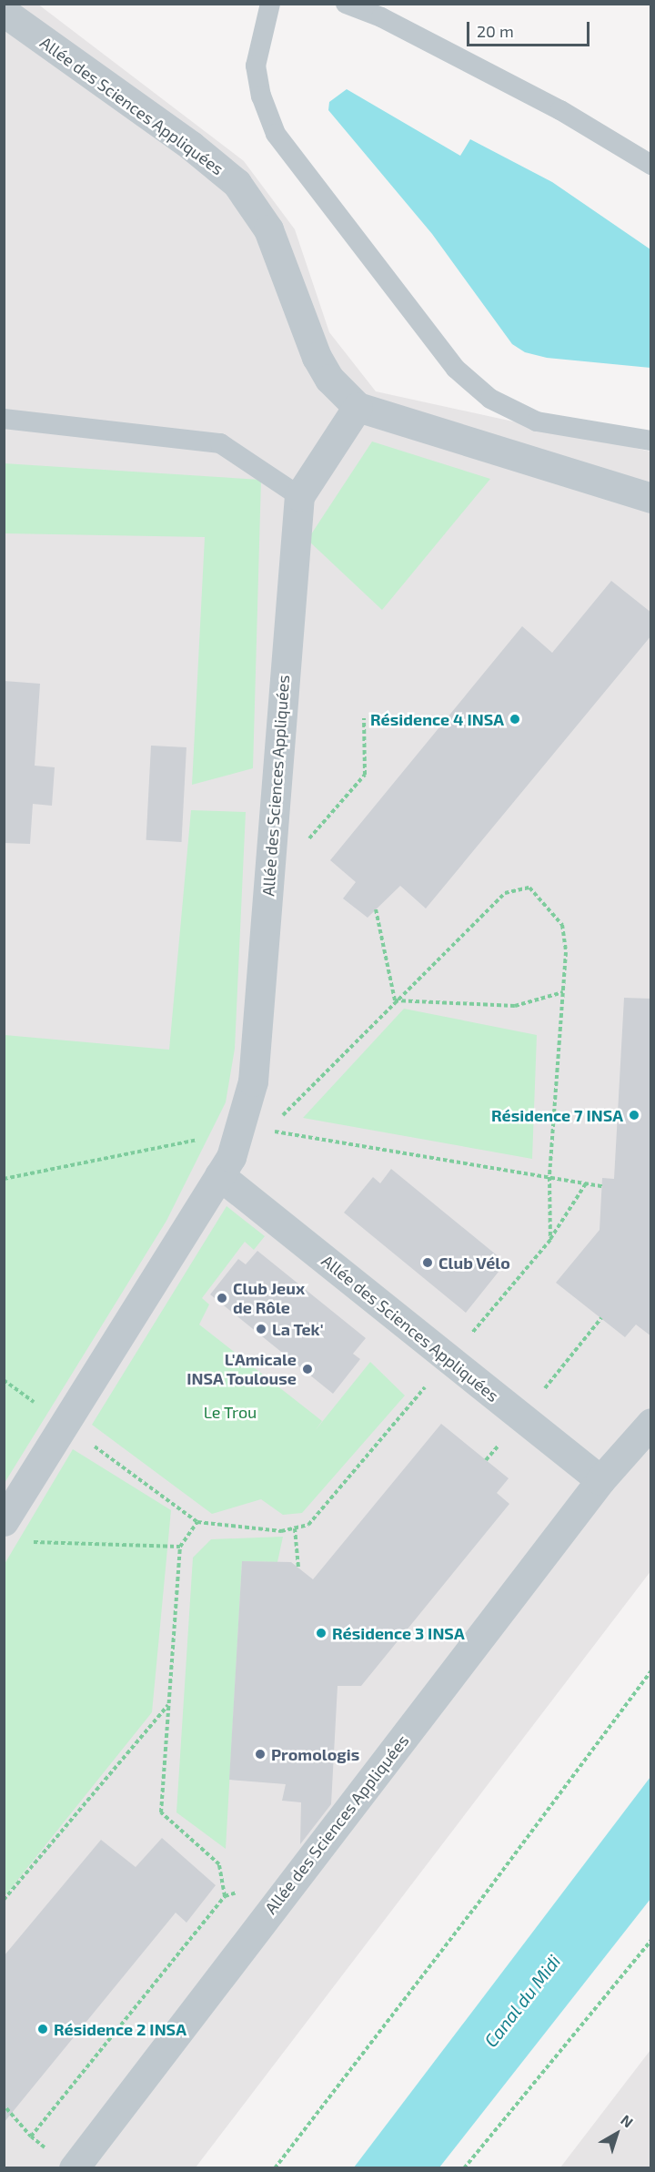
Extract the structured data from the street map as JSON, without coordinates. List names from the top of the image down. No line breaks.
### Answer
{"streets":{"street":["Allée des Sciences Appliquées"]},"water":["Canal du Midi"],"parks":["Le Trou"],"places":["Résidence 4 INSA","Résidence 7 INSA","Club Vélo","Club Jeux de Rôle","La Tek'","L'Amicale INSA Toulouse","Résidence 3 INSA","Promologis","Résidence 2 INSA"],"scale_bar":"20 m","north":"top right"}
